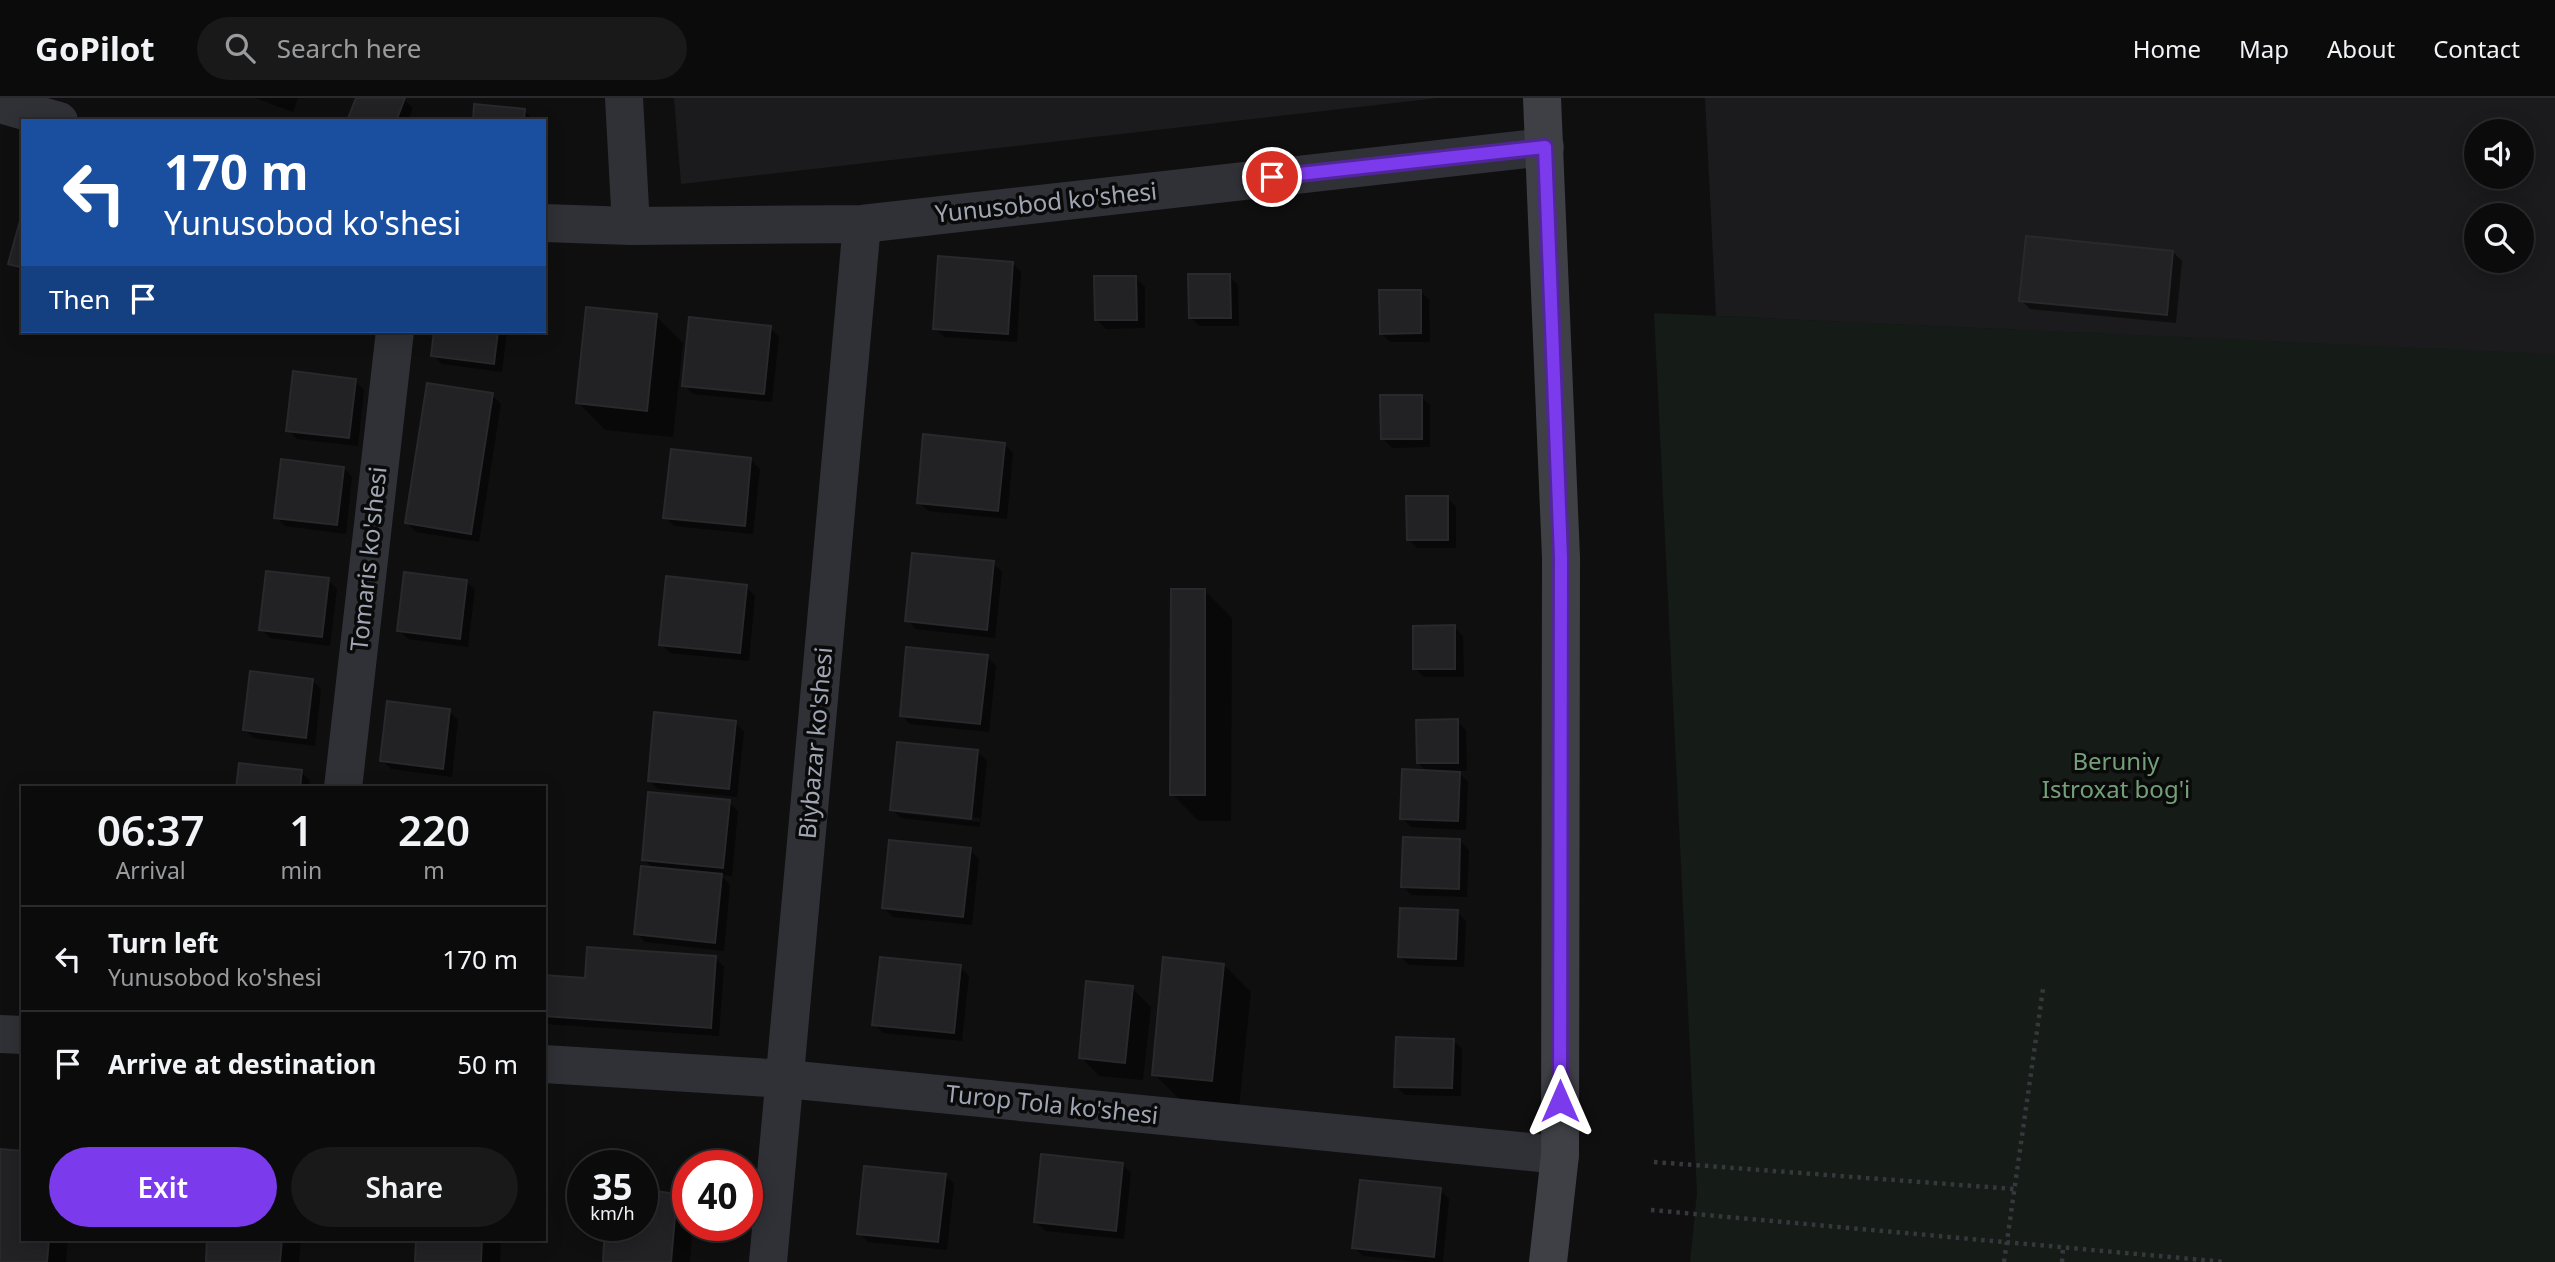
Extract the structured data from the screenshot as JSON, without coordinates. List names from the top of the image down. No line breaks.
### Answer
{"streets":{"street":["Yunusobod ko'shesi","Tomaris ko'shesi","Biybazar ko'shesi","Turop Tola ko'shesi"]},"crossings":[["Yunusobod ko'shesi","Biybazar ko'shesi"],["Biybazar ko'shesi","Turop Tola ko'shesi"]],"parks":["Beruniy Istroxat bog'i"],"page":{"header":"GoPilot","search":"Search here","nav":["Home","Map","About","Contact"],"turn":["170 m","Yunusobod ko'shesi"],"then":"Then","eta":["06:37","Arrival","1","min","220","m"],"list":[{"name":"Turn left","note":"Yunusobod ko'shesi","value":"170 m"},{"name":"Arrive at destination","value":"50 m"}],"buttons":["Exit","Share"],"speed":"35 km/h","limit":"40"}}
